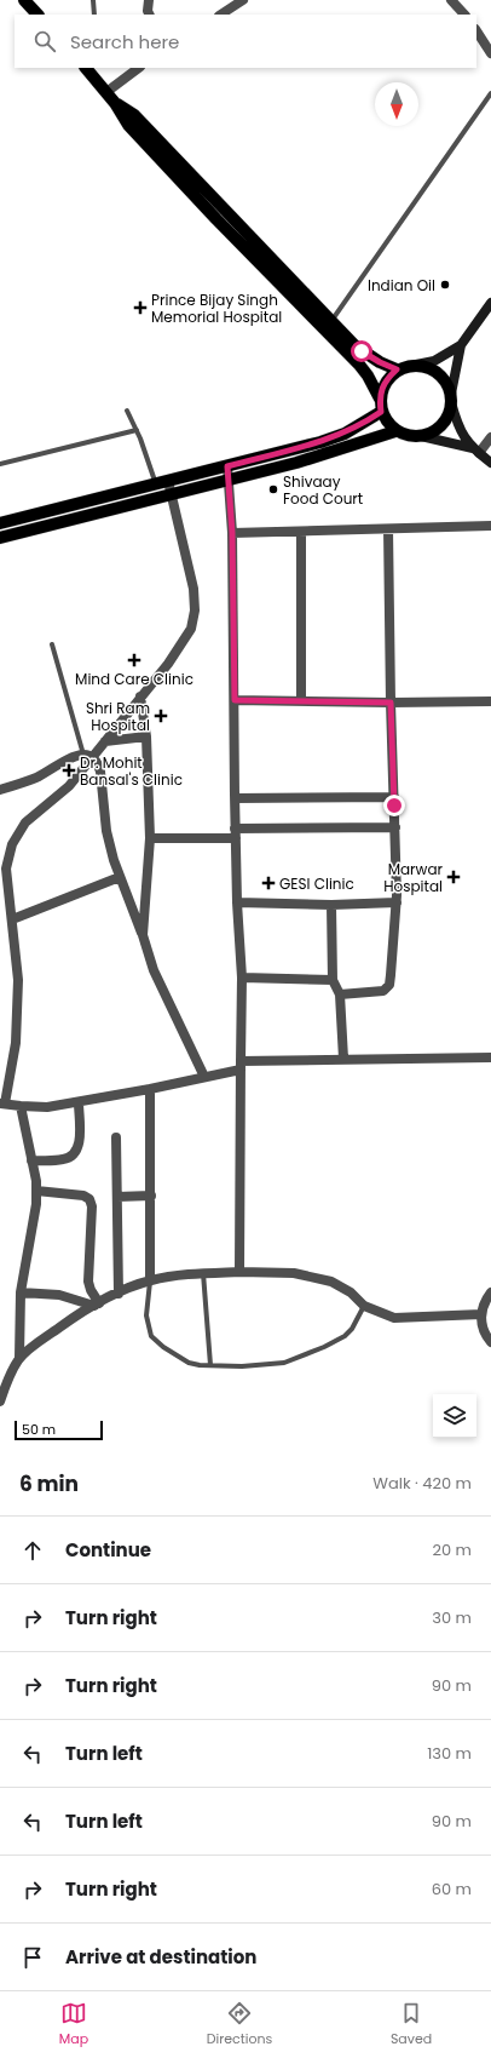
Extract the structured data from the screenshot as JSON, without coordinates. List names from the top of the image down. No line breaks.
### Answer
{"places":{"other":["Indian Oil","Shivaay Food Court"],"health":["Prince Bijay Singh Memorial Hospital","Mind Care Clinic","Shri Ram Hospital","Dr. Mohit Bansal's Clinic","Marwar Hospital","GESI Clinic"]},"scale_bar":"50 m","north":"bottom","page":{"search":"Search here","scale":"50 m","heading":["6 min","Walk · 420 m"],"list":[["Continue","20 m"],["Turn right","30 m"],["Turn right","90 m"],["Turn left","130 m"],["Turn left","90 m"],["Turn right","60 m"],"Arrive at destination"],"nav":["Map","Directions","Saved"]}}
